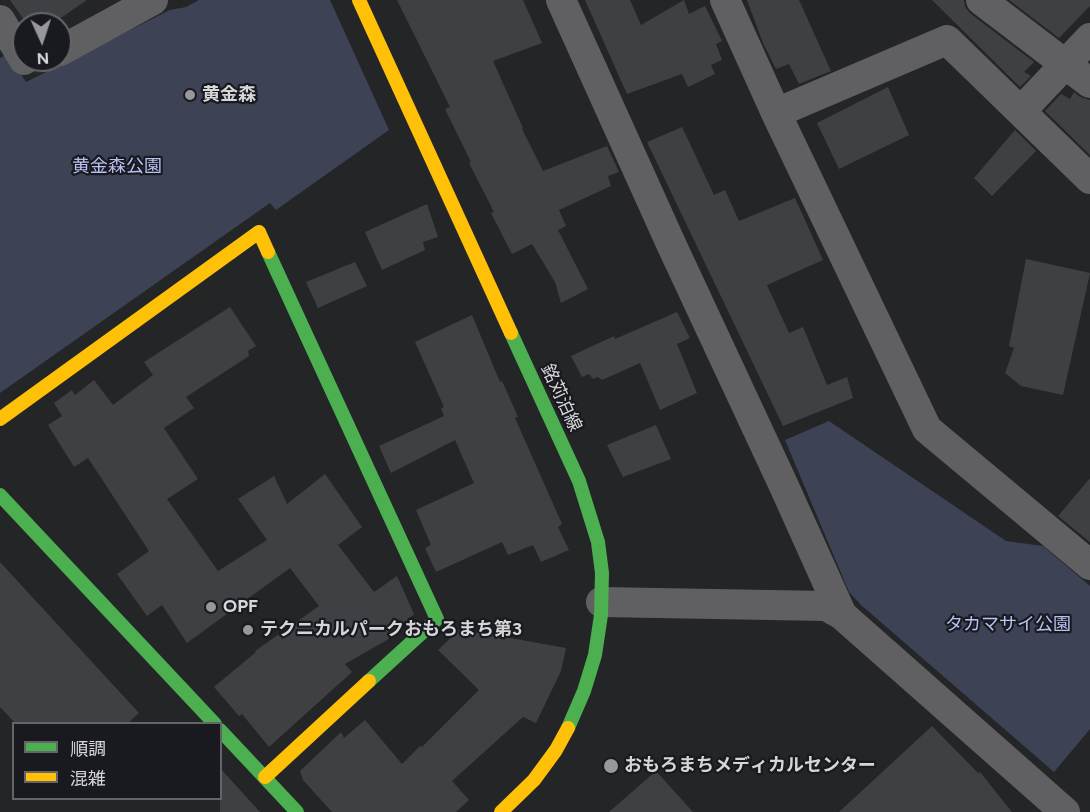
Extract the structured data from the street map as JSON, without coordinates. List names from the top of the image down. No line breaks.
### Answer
{"streets":{"street":["銘苅泊線"]},"parks":["黄金森公園","タカマサイ公園"],"places":["黄金森","OPF","テクニカルパークおもろまち第3","おもろまちメディカルセンター"],"legend":["順調","混雑"],"north":"bottom"}
